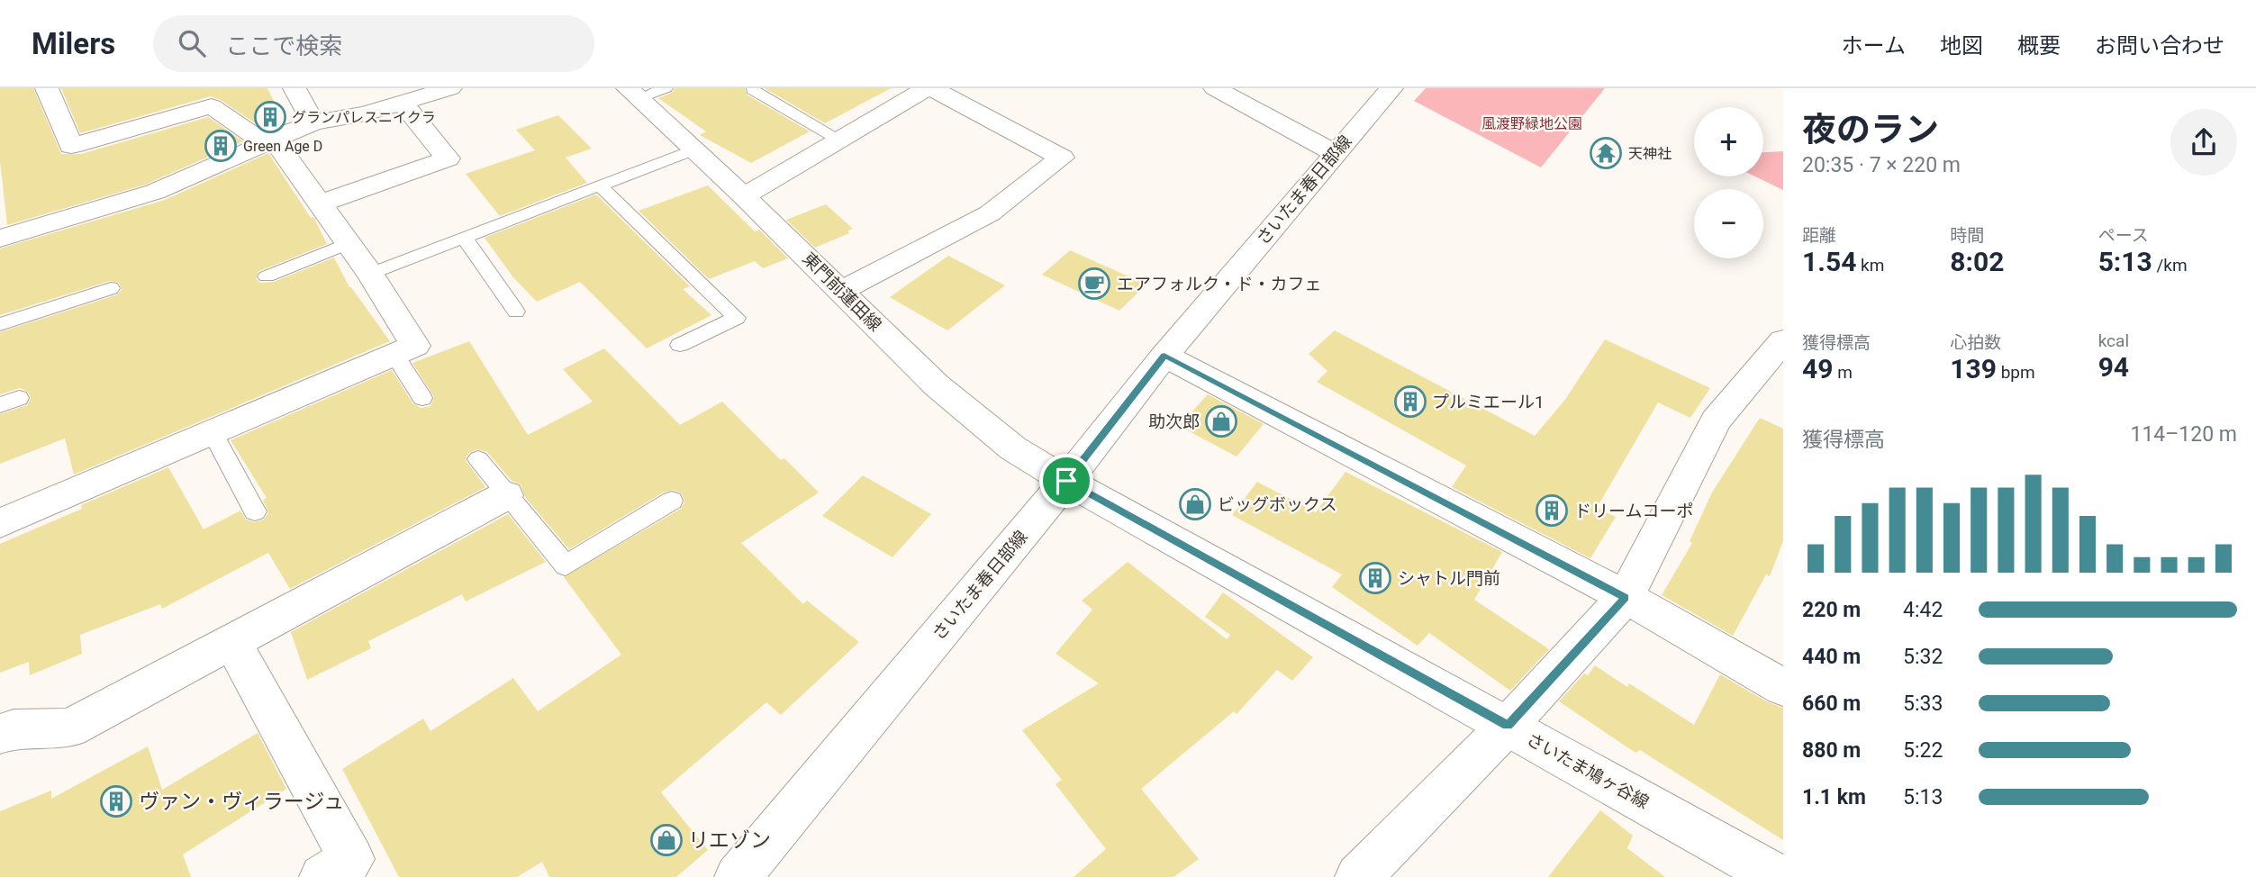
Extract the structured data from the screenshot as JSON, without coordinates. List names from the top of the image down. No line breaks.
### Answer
{"streets":{"street":["さいたま春日部線","東門前蓮田線","さいたま鳩ヶ谷線"]},"crossings":[["さいたま春日部線","東門前蓮田線"],["さいたま春日部線","さいたま鳩ヶ谷線"],["東門前蓮田線","さいたま鳩ヶ谷線"]],"parks":["風渡野緑地公園"],"places":{"building":["グランパレスニイクラ","Green Age D","プルミエール1","ドリームコーポ","シャトル門前","ヴァン・ヴィラージュ"],"temple":["天神社"],"cafe":["エアフォルク・ド・カフェ"],"shop":["助次郎","ビッグボックス","リエゾン"]},"page":{"header":"Milers","search":"ここで検索","nav":["ホーム","地図","概要","お問い合わせ"],"heading":["夜のラン","20:35 · 7 × 220 m"],"map_buttons":["+","−"],"stats":[["距離","1.54 km"],["時間","8:02"],["ペース","5:13 /km"],["獲得標高","49 m"],["心拍数","139 bpm"],["kcal","94"]],"chart":["獲得標高","114–120 m"],"list":[{"name":"220 m","note":"4:42"},{"name":"440 m","note":"5:32"},{"name":"660 m","note":"5:33"},{"name":"880 m","note":"5:22"},{"name":"1.1 km","note":"5:13"}]}}
